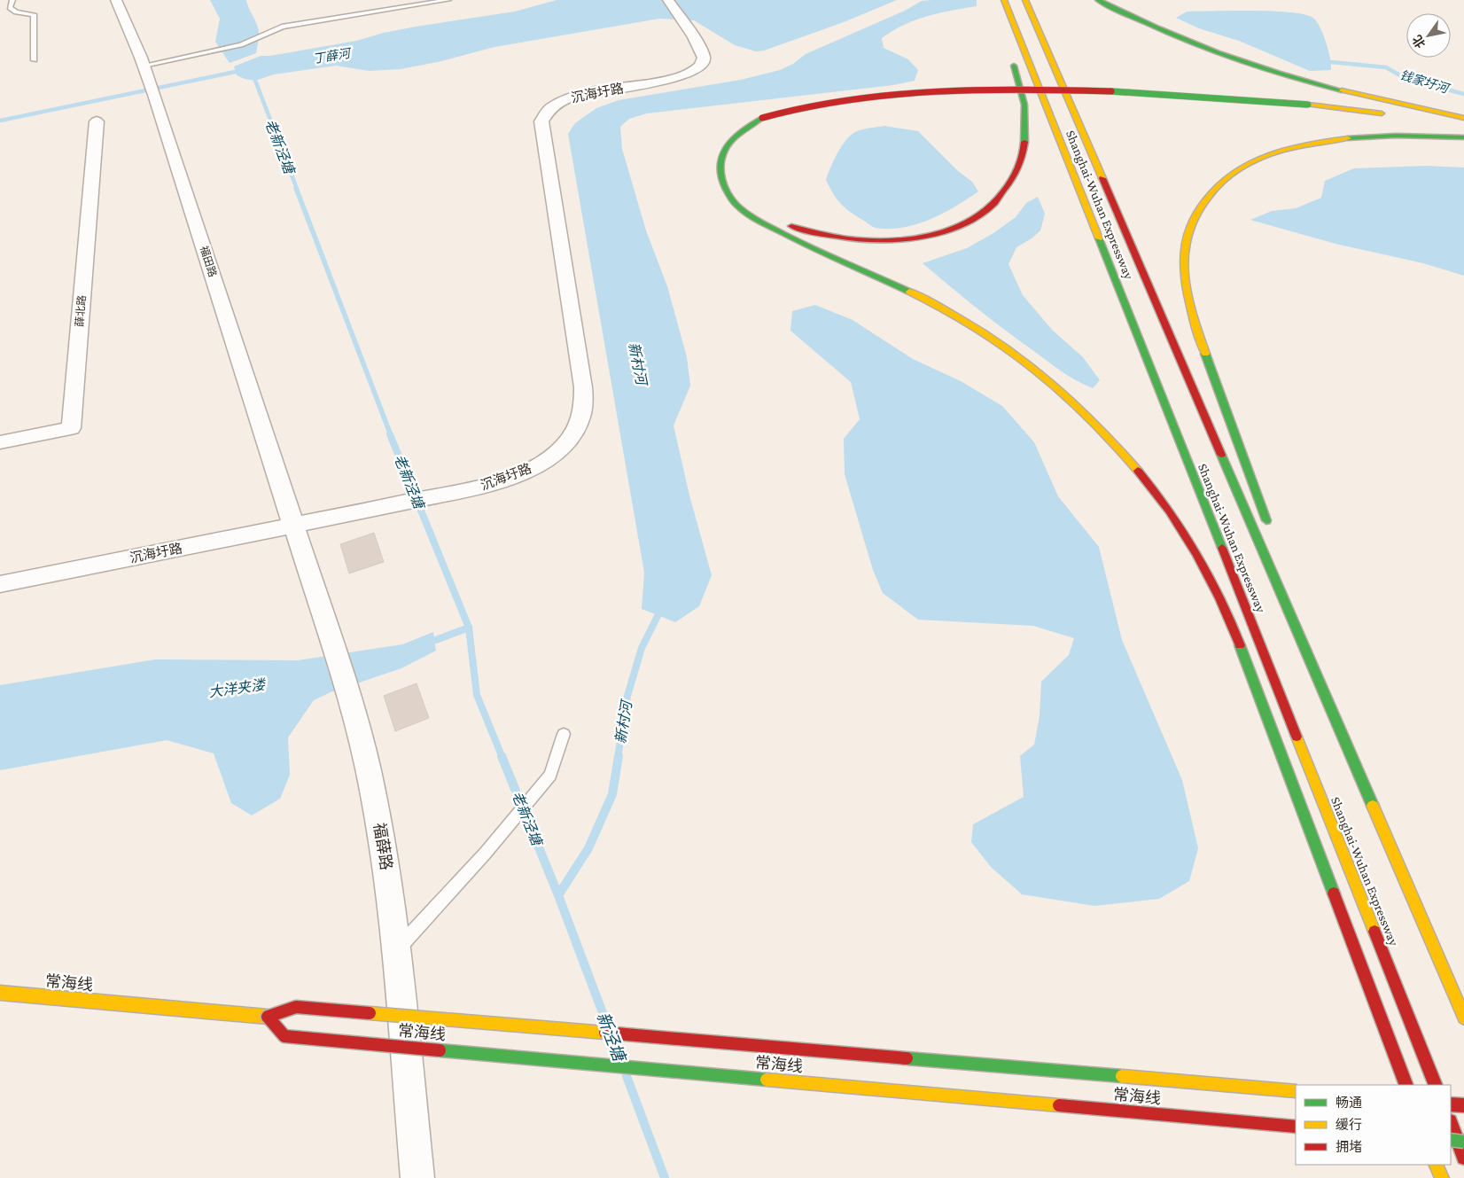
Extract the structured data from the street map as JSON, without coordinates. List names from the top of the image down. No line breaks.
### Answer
{"streets":{"main road":["Shanghai-Wuhan Expressway","常海线"],"street":["沉海圩路","福田路","薛北路","福薛路"]},"crossings":[["沉海圩路","福田路"],["沉海圩路","福薛路"],["福田路","福薛路"]],"water":["丁薛河","钱家圩河","老新泾塘","新村河","大洋夹溇","新泾塘"],"legend":["畅通","缓行","拥堵"],"north":"bottom left"}
